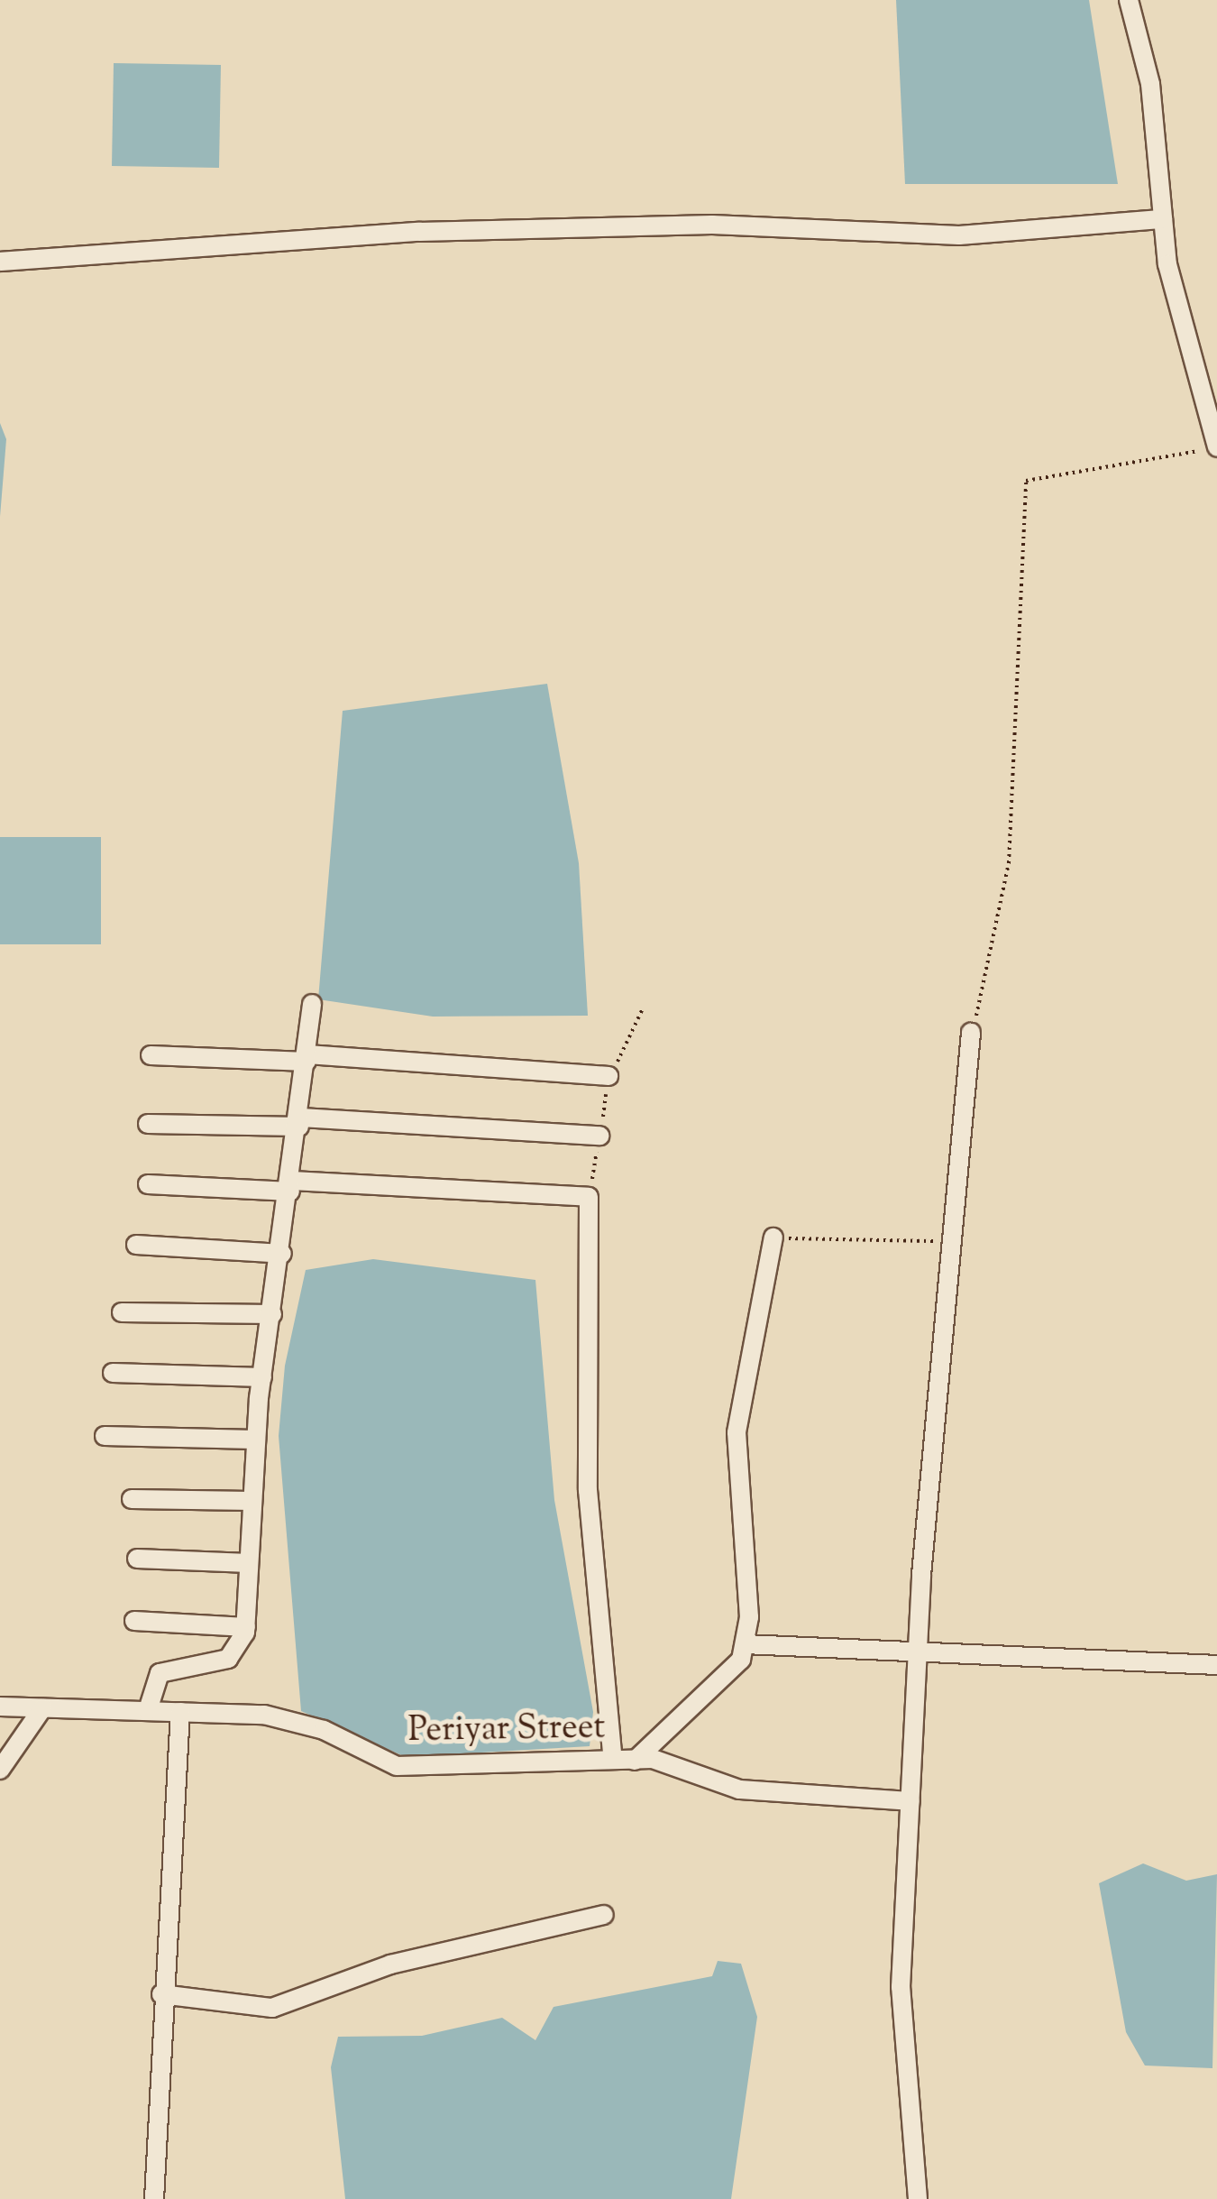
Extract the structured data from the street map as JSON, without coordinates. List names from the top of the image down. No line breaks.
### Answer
{"streets":{"street":["Periyar Street"]}}
